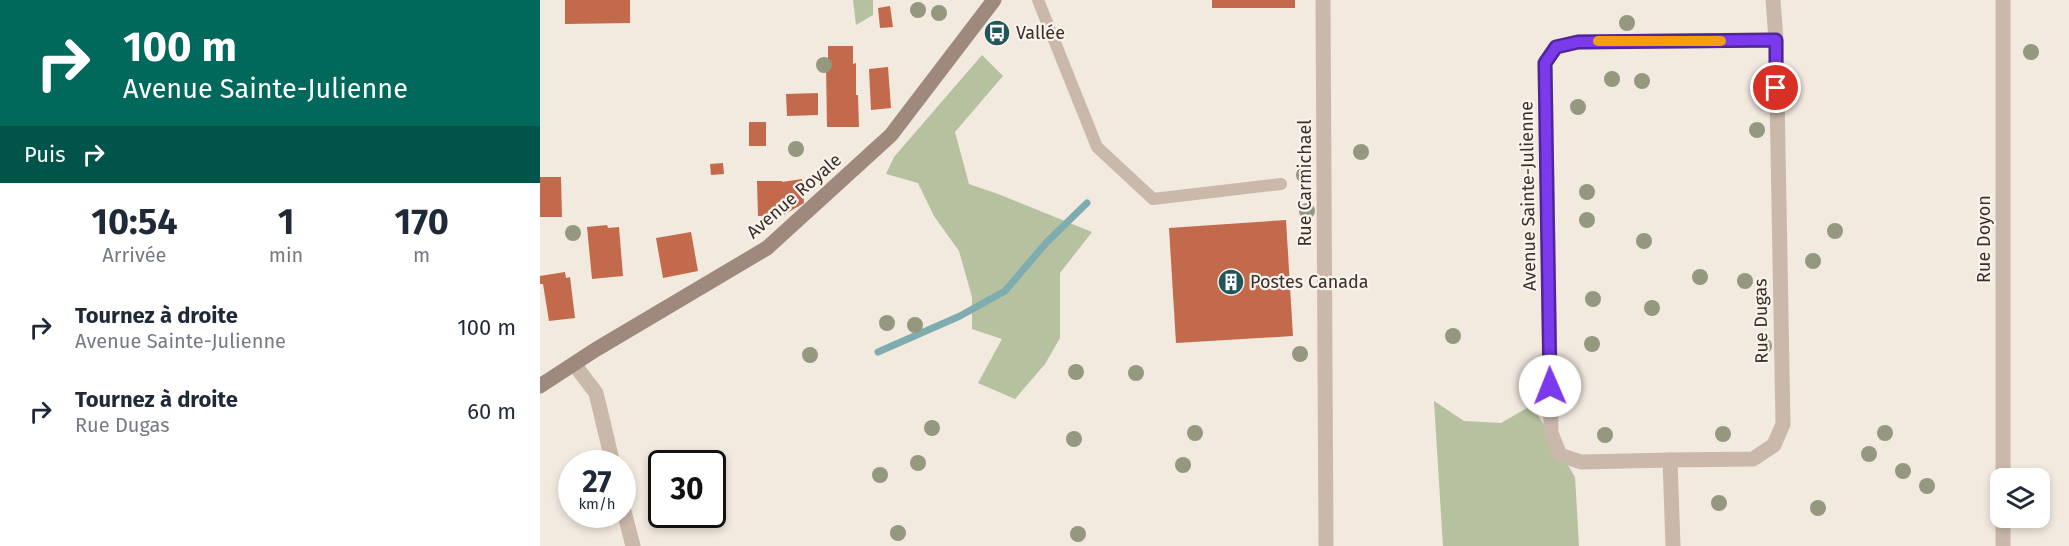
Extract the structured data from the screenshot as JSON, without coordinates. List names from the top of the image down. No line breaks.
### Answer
{"streets":{"main road":["Avenue Royale"],"street":["Rue Carmichael","Avenue Sainte-Julienne","Rue Doyon","Rue Dugas"]},"crossings":[["Avenue Sainte-Julienne","Rue Dugas"]],"places":{"bus stop":["Vallée"],"building":["Postes Canada"]},"page":{"turn":["100 m","Avenue Sainte-Julienne"],"then":"Puis","eta":["10:54","Arrivée","1","min","170","m"],"list":[{"name":"Tournez à droite","note":"Avenue Sainte-Julienne","value":"100 m"},{"name":"Tournez à droite","note":"Rue Dugas","value":"60 m"}],"speed":"27 km/h","limit":"30"}}
